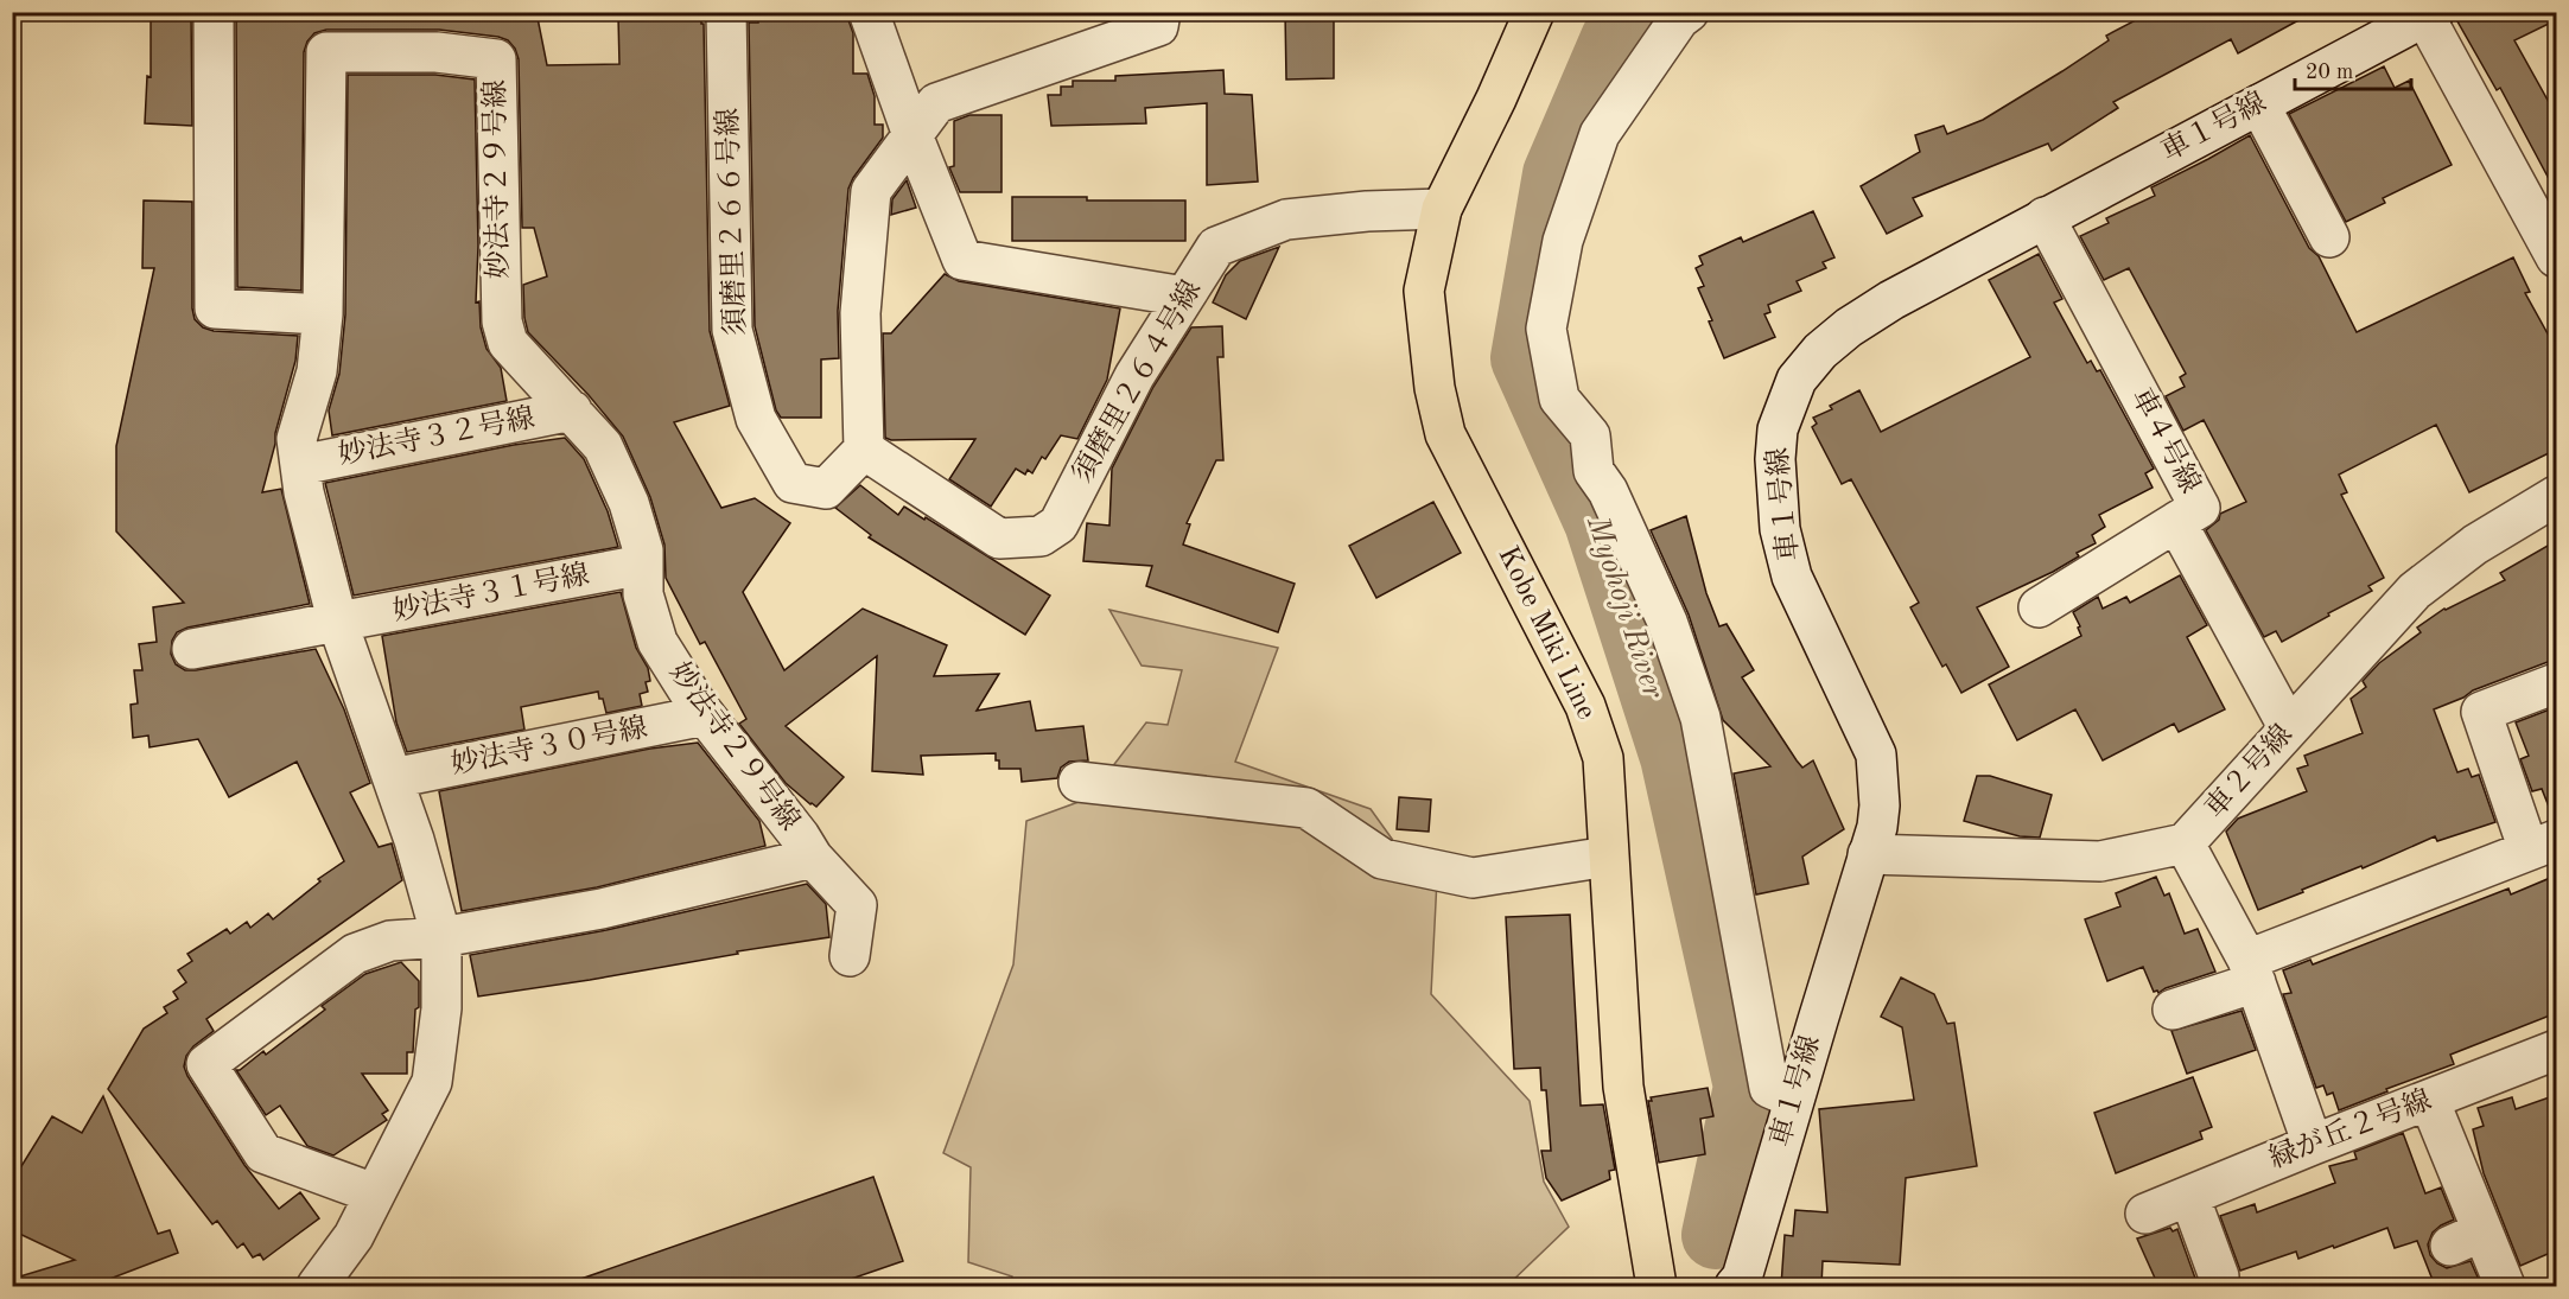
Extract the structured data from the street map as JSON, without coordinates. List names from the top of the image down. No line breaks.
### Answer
{"streets":{"main road":["Kobe Miki Line"],"street":["車１号線","妙法寺２９号線","須磨里２６６号線","須磨里２６４号線","妙法寺３２号線","車４号線","妙法寺３１号線","妙法寺３０号線","車２号線","緑が丘２号線"]},"crossings":[["車１号線","車４号線"],["車１号線","車２号線"],["妙法寺２９号線","妙法寺３２号線"],["妙法寺２９号線","妙法寺３１号線"],["妙法寺２９号線","妙法寺３０号線"],["須磨里２６６号線","須磨里２６４号線"],["須磨里２６４号線","Kobe Miki Line"],["車４号線","車２号線"]],"water":["Myohoji River"],"scale_bar":"20 m"}
